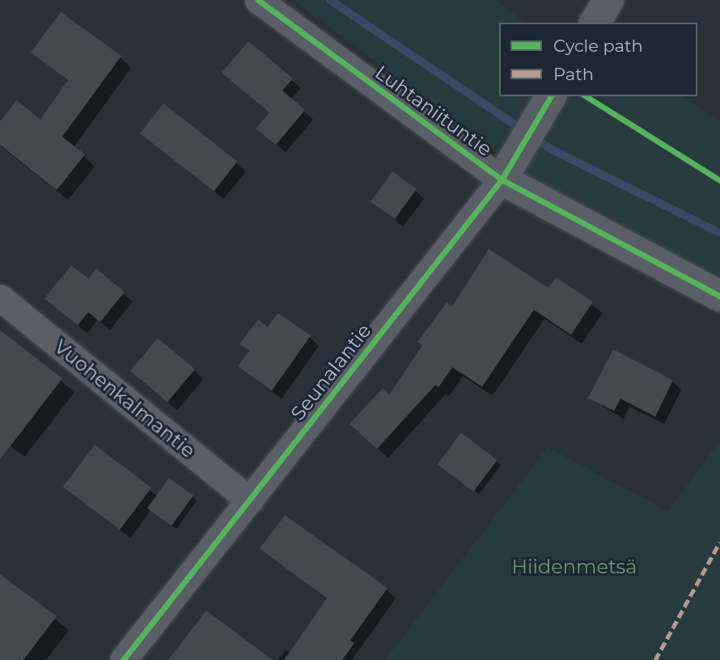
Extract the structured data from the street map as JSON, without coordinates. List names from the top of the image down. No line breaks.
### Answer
{"streets":{"street":["Luhtaniituntie","Seunalantie","Vuohenkalmantie"]},"crossings":[["Luhtaniituntie","Seunalantie"],["Seunalantie","Vuohenkalmantie"]],"parks":["Hiidenmetsä"],"legend":["Cycle path","Path"]}
